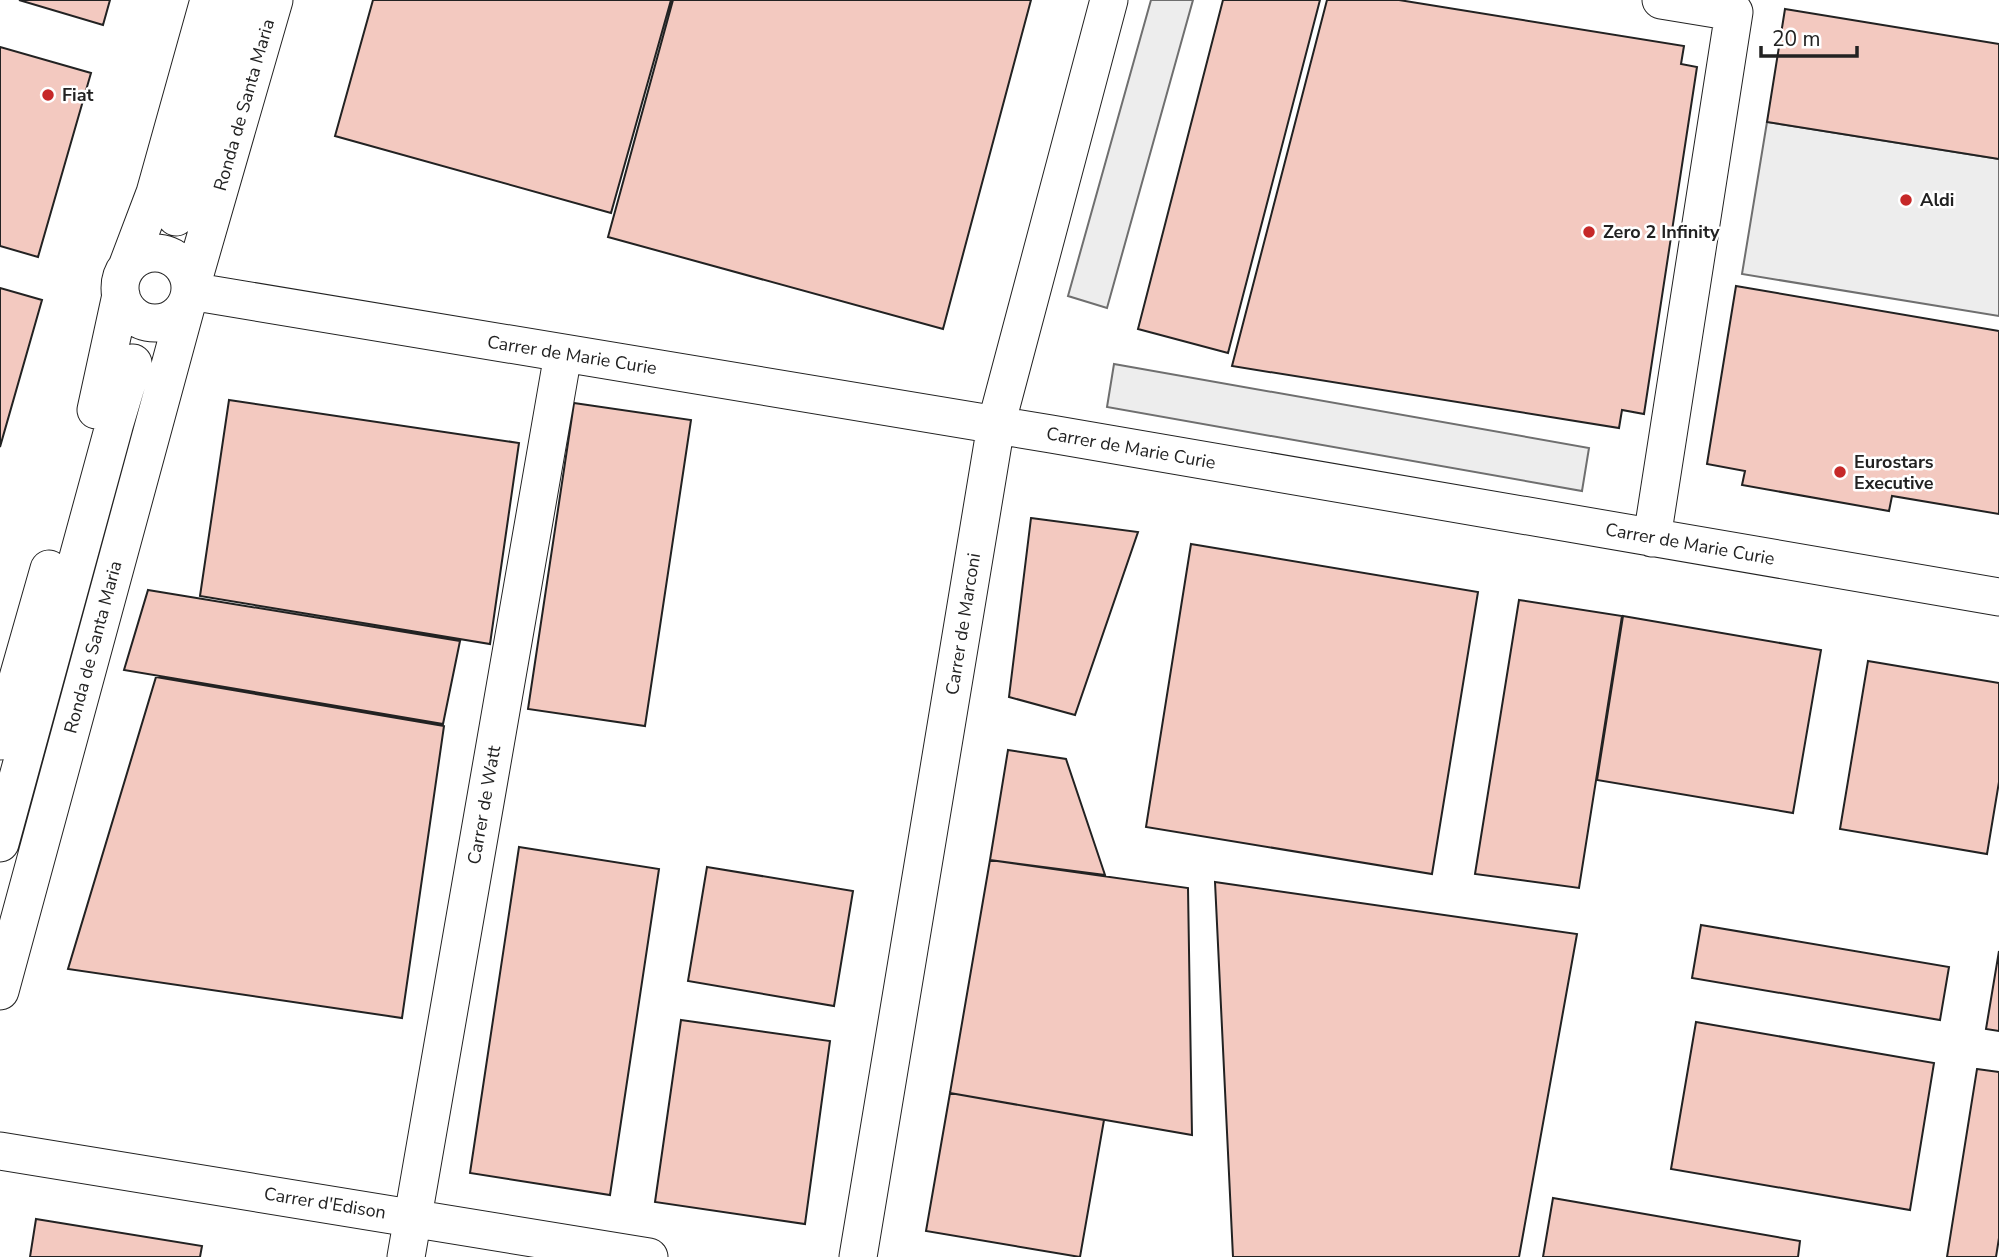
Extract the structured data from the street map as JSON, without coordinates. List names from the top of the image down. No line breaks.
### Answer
{"streets":{"street":["Ronda de Santa Maria","Carrer de Marie Curie","Carrer de Marconi","Carrer de Watt","Carrer d'Edison"]},"crossings":[["Ronda de Santa Maria","Carrer de Marie Curie"],["Carrer de Marie Curie","Carrer de Marconi"],["Carrer de Marie Curie","Carrer de Watt"],["Carrer de Watt","Carrer d'Edison"]],"places":["Fiat","Aldi","Zero 2 Infinity","Eurostars Executive"],"scale_bar":"20 m"}
